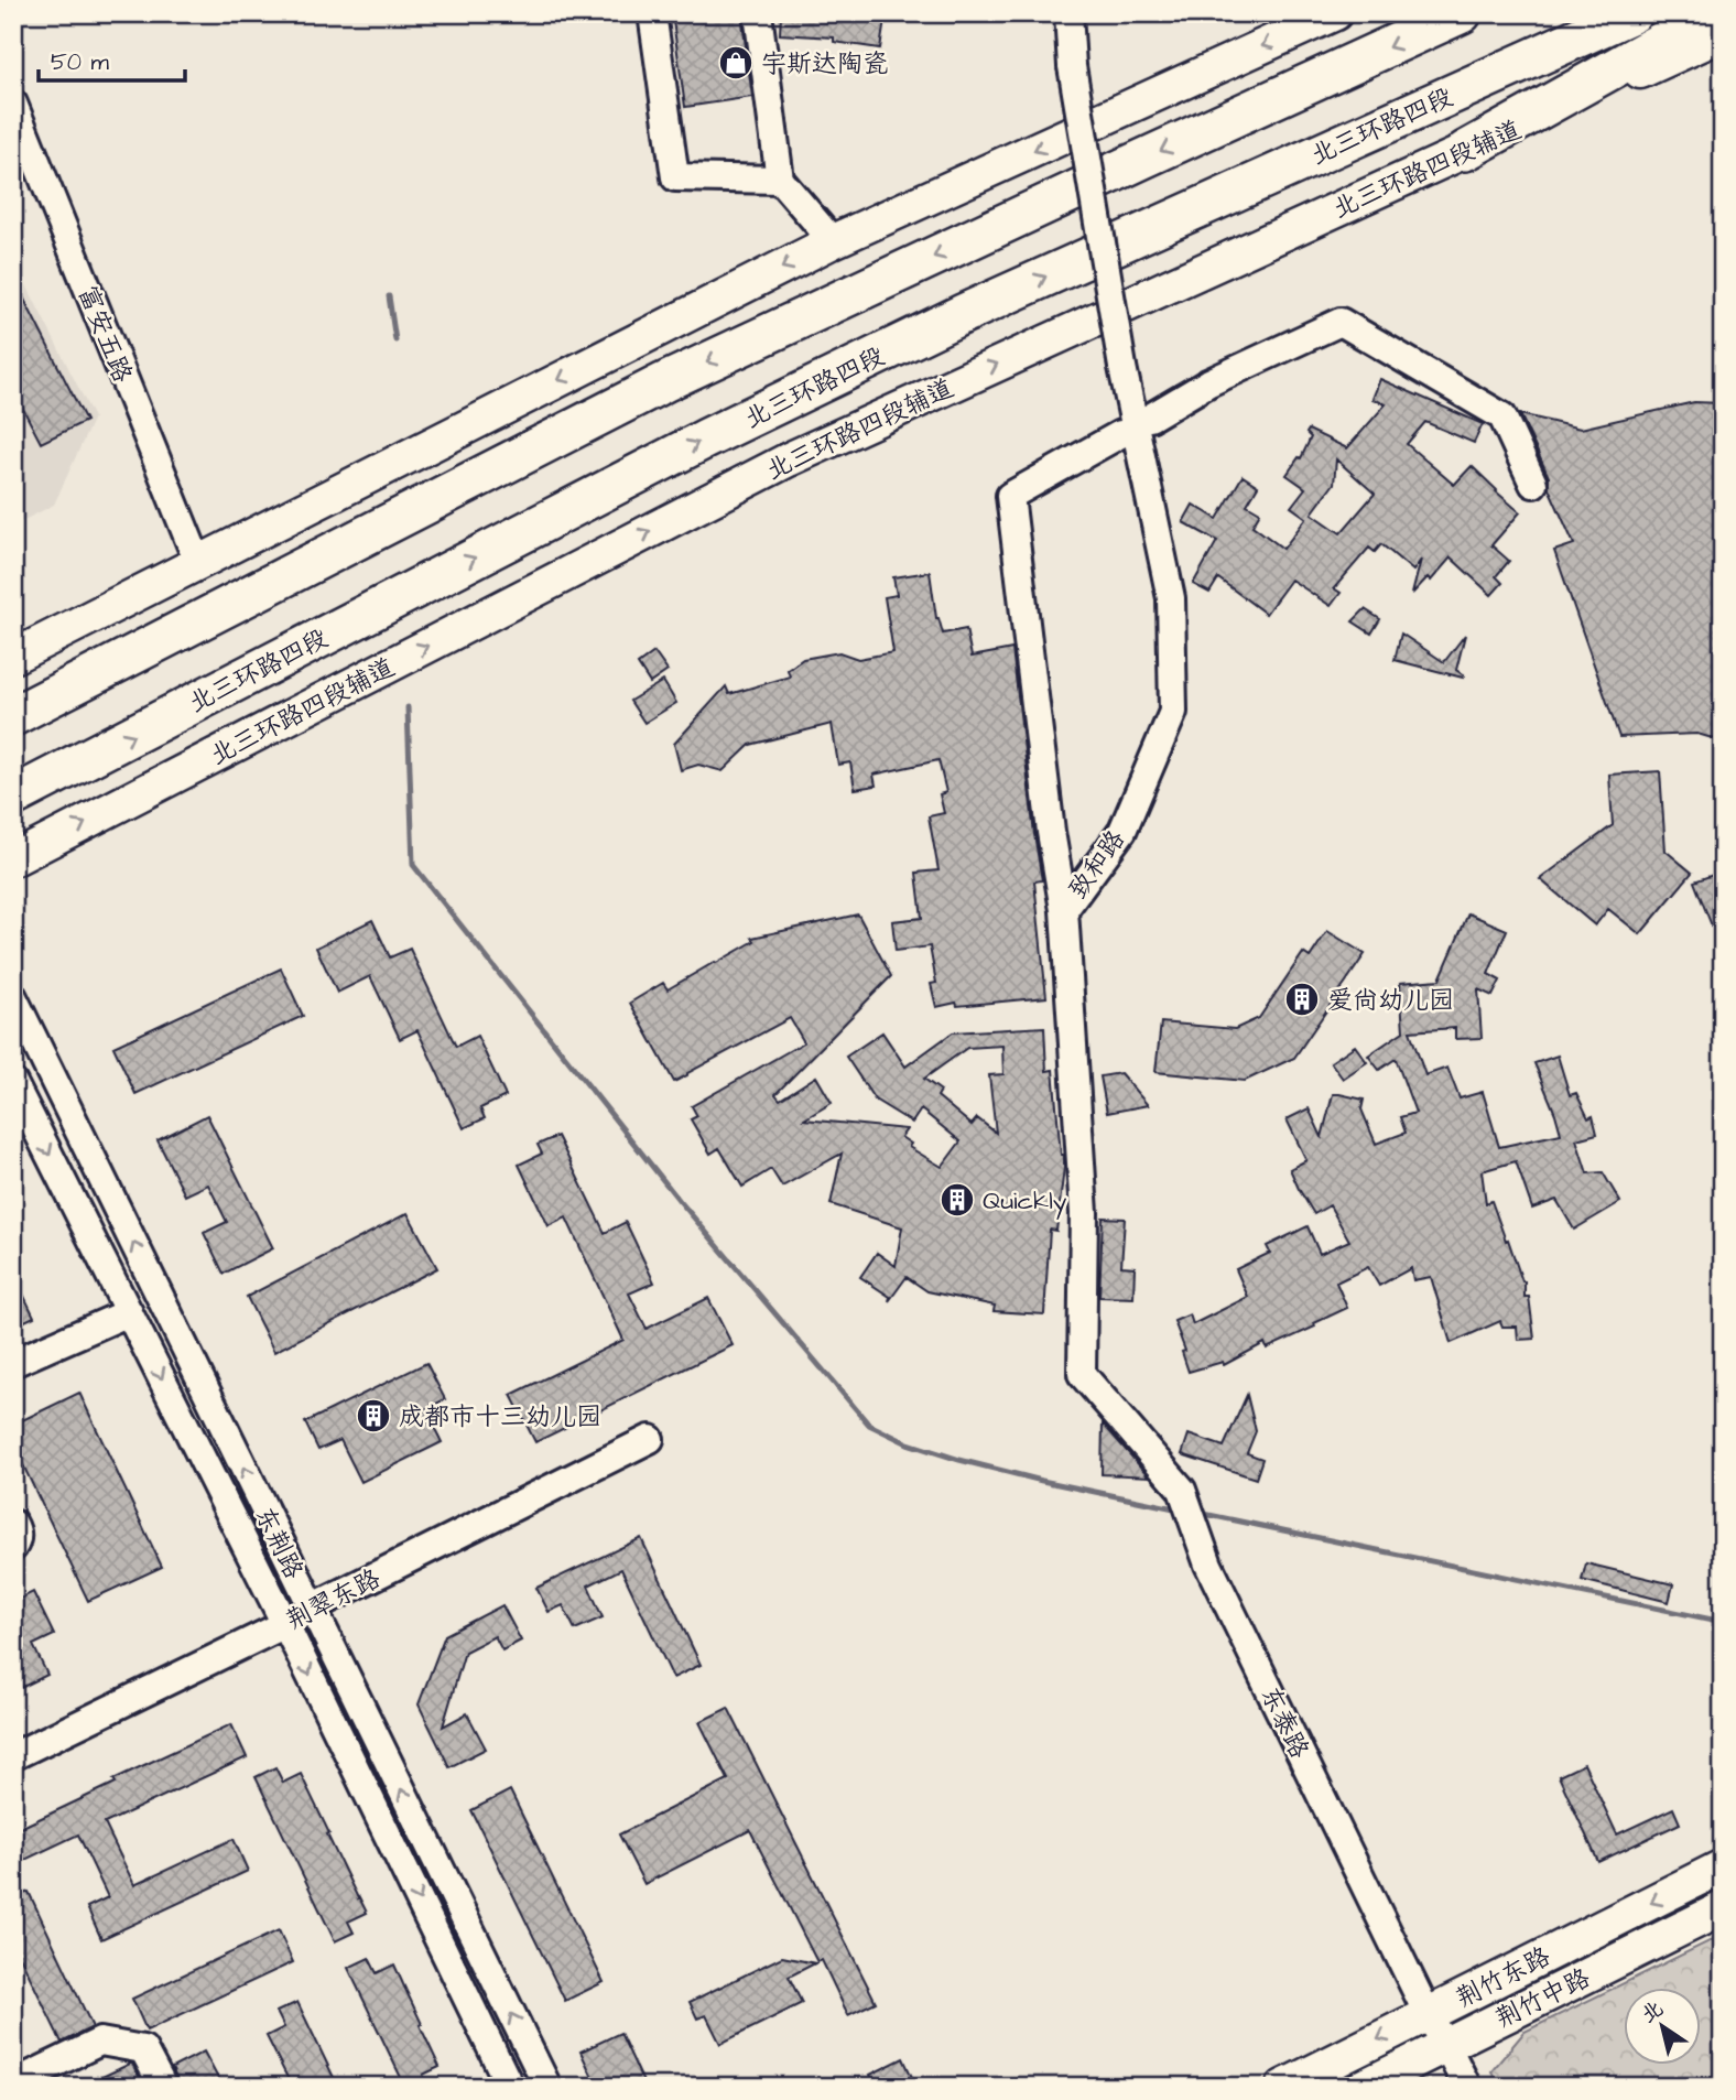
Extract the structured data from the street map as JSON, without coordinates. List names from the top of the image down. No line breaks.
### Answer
{"streets":{"highway":["北三环路四段"],"main road":["北三环路四段辅道","荆竹东路","荆竹中路"],"street":["富安五路","致和路","东荆路","荆翠东路","东泰路"]},"crossings":[["致和路","东泰路"],["东荆路","荆翠东路"],["东泰路","荆竹东路"],["东泰路","荆竹中路"]],"one_way":["荆竹东路"],"places":{"shop":["宇斯达陶瓷"],"building":["爱尚幼儿园","Quickly","成都市十三幼儿园"]},"scale_bar":"50 m","north":"top left"}
